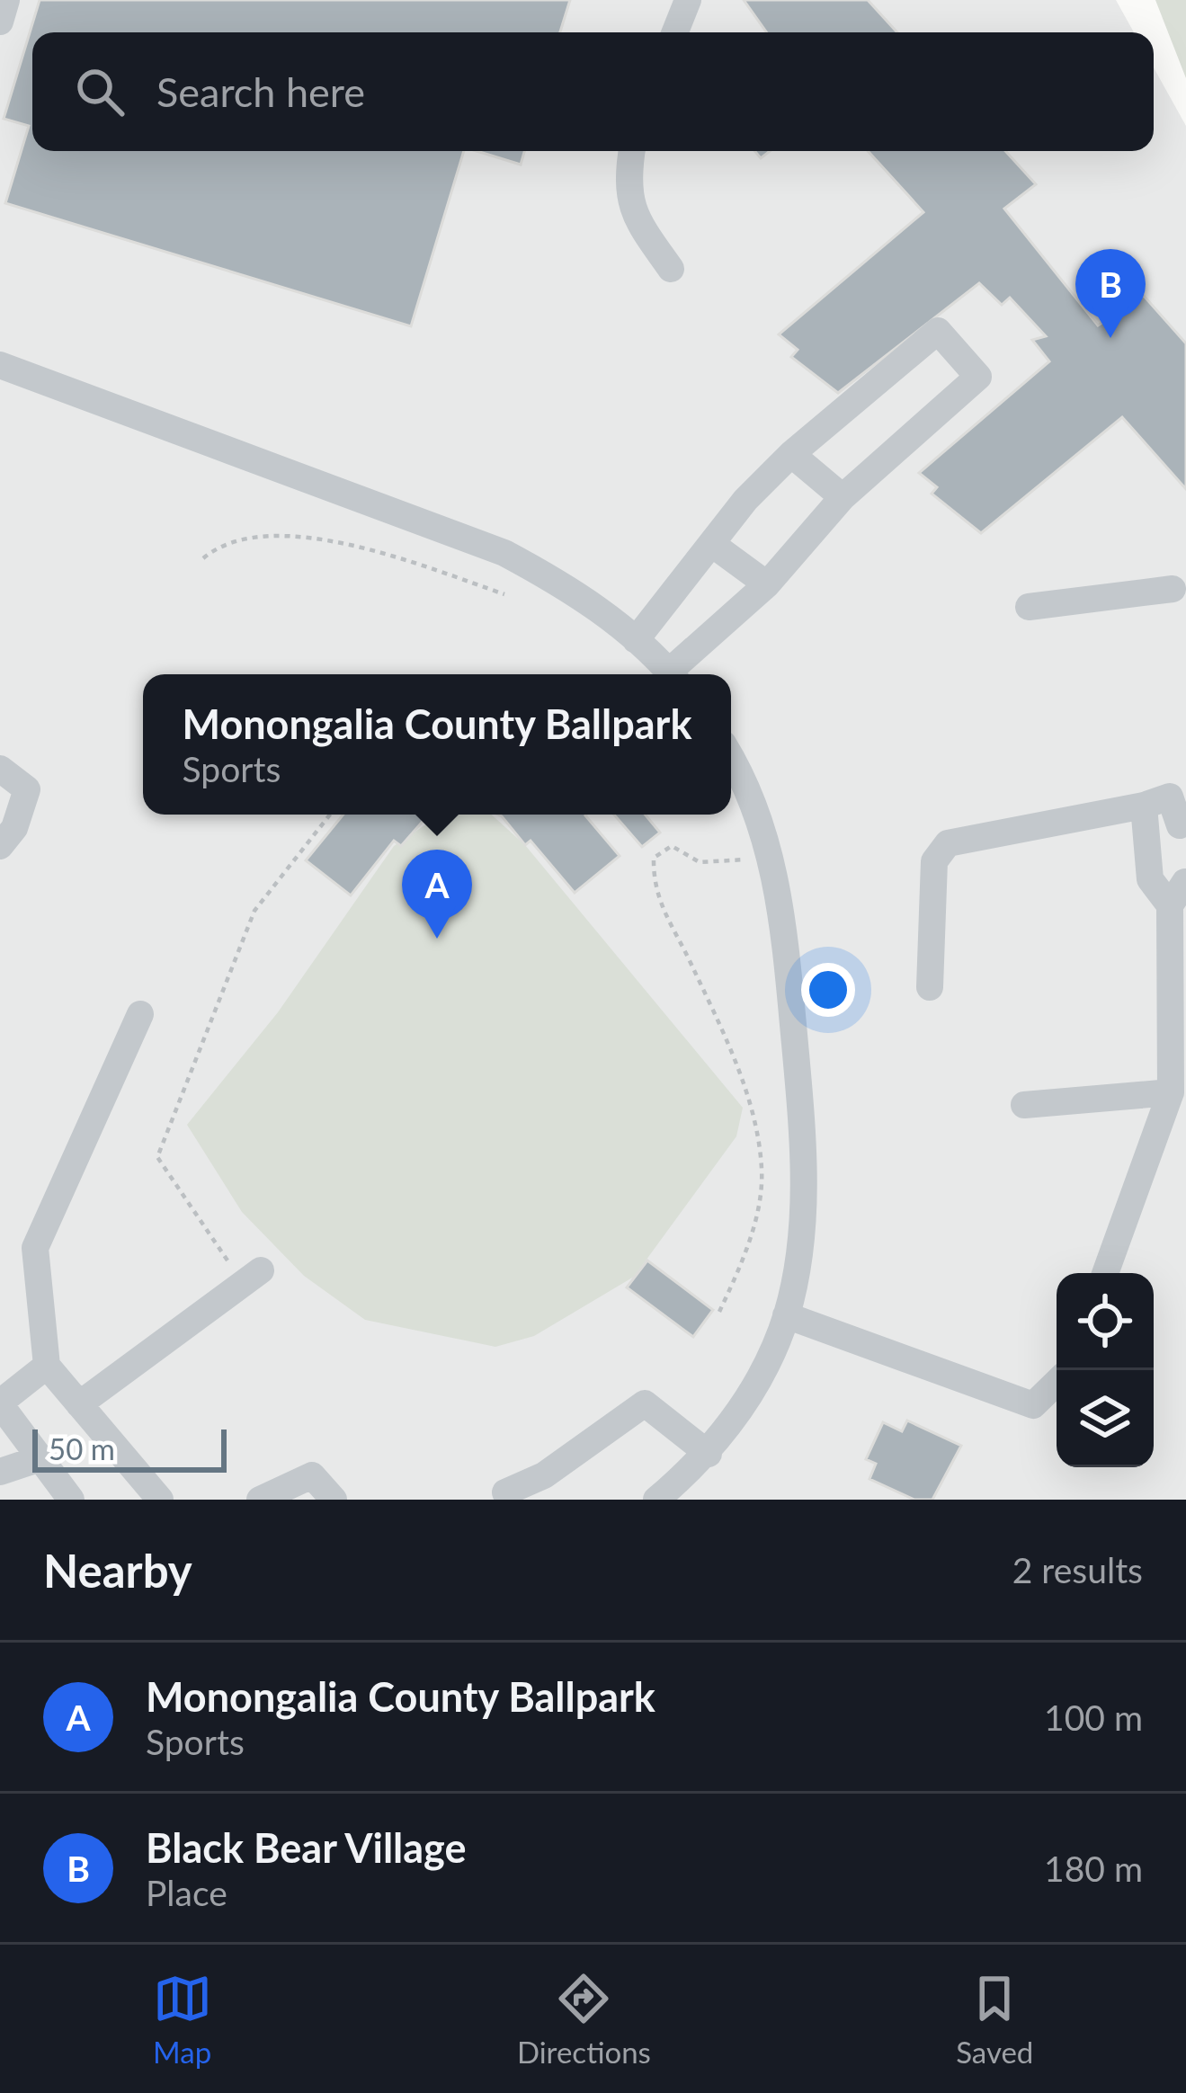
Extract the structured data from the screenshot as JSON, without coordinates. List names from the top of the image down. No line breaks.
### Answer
{"scale_bar":"50 m","page":{"search":"Search here","pins":["B","A"],"popup":["Monongalia County Ballpark","Sports"],"scale":"50 m","heading":["Nearby","2 results"],"list":[{"mark":"A","name":"Monongalia County Ballpark","note":"Sports","value":"100 m"},{"mark":"B","name":"Black Bear Village","note":"Place","value":"180 m"}],"nav":["Map","Directions","Saved"]}}
